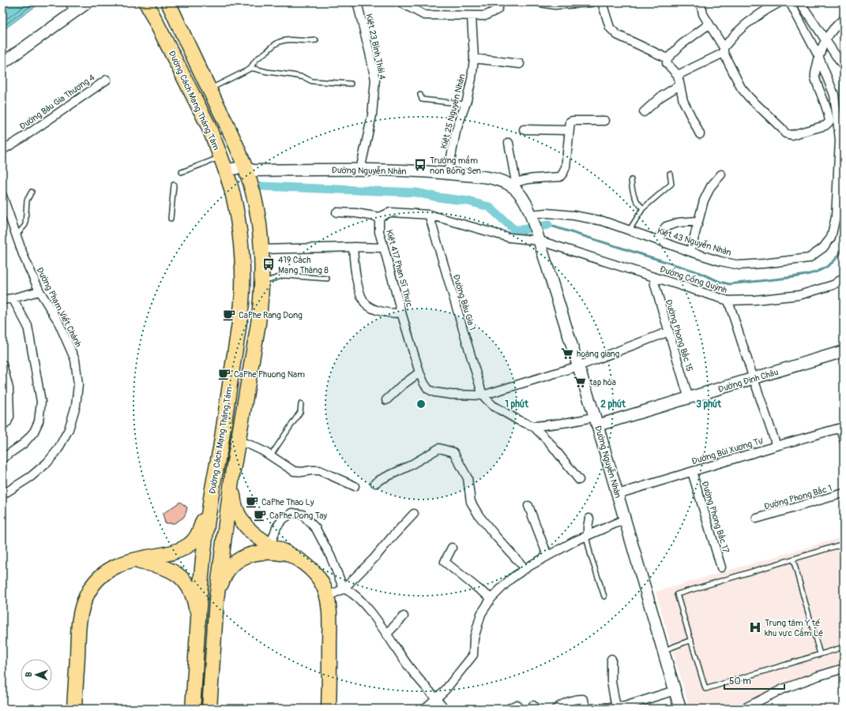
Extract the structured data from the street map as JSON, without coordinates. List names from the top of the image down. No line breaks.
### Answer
{"streets":{"highway":["Đường Cách Mạng Tháng Tám"],"street":["Kiệt 23 Bình Thái 4","Đường Bàu Gia Thượng 4","Kiệt 25 Nguyễn Nhàn","Đường Nguyễn Nhàn","Kiệt 43 Nguyễn Nhàn","Kiệt 417 Phan Sĩ Thực","Đường Cống Quỳnh","Đường Bàu Gia 1","Đường Phạm Viết Chánh","Đường Phong Bắc 15","Đường Đinh Châu","Đường Bùi Xương Tự","Đường Phong Bắc 1","Đường Phong Bắc 17"]},"crossings":[["Kiệt 23 Bình Thái 4","Đường Nguyễn Nhàn"],["Đường Cách Mạng Tháng Tám","Đường Nguyễn Nhàn"],["Kiệt 25 Nguyễn Nhàn","Đường Nguyễn Nhàn"],["Đường Nguyễn Nhàn","Kiệt 43 Nguyễn Nhàn"],["Đường Nguyễn Nhàn","Kiệt 417 Phan Sĩ Thực"],["Đường Nguyễn Nhàn","Đường Cống Quỳnh"],["Đường Nguyễn Nhàn","Đường Đinh Châu"],["Đường Nguyễn Nhàn","Đường Bùi Xương Tự"],["Kiệt 417 Phan Sĩ Thực","Đường Bàu Gia 1"],["Kiệt 417 Phan Sĩ Thực","Đường Phong Bắc 15"],["Đường Cống Quỳnh","Đường Bàu Gia 1"],["Đường Cống Quỳnh","Đường Phong Bắc 15"],["Đường Phong Bắc 15","Đường Đinh Châu"],["Đường Bùi Xương Tự","Đường Phong Bắc 17"]],"places":{"bus stop":["Trường mầm non Bông Sen","419 Cách Mạng Tháng 8"],"cafe":["CaPhe Rang Dong","CaPhe Phuong Nam","CaPhe Thao Ly","CaPhe Dong Tay"],"supermarket":["hoàng giang","tạp hóa"],"hospital":["Trung tâm Y tế khu vực Cẩm Lệ"]},"scale_bar":"50 m","north":"left","rings":["1 phút","2 phút","3 phút"]}
